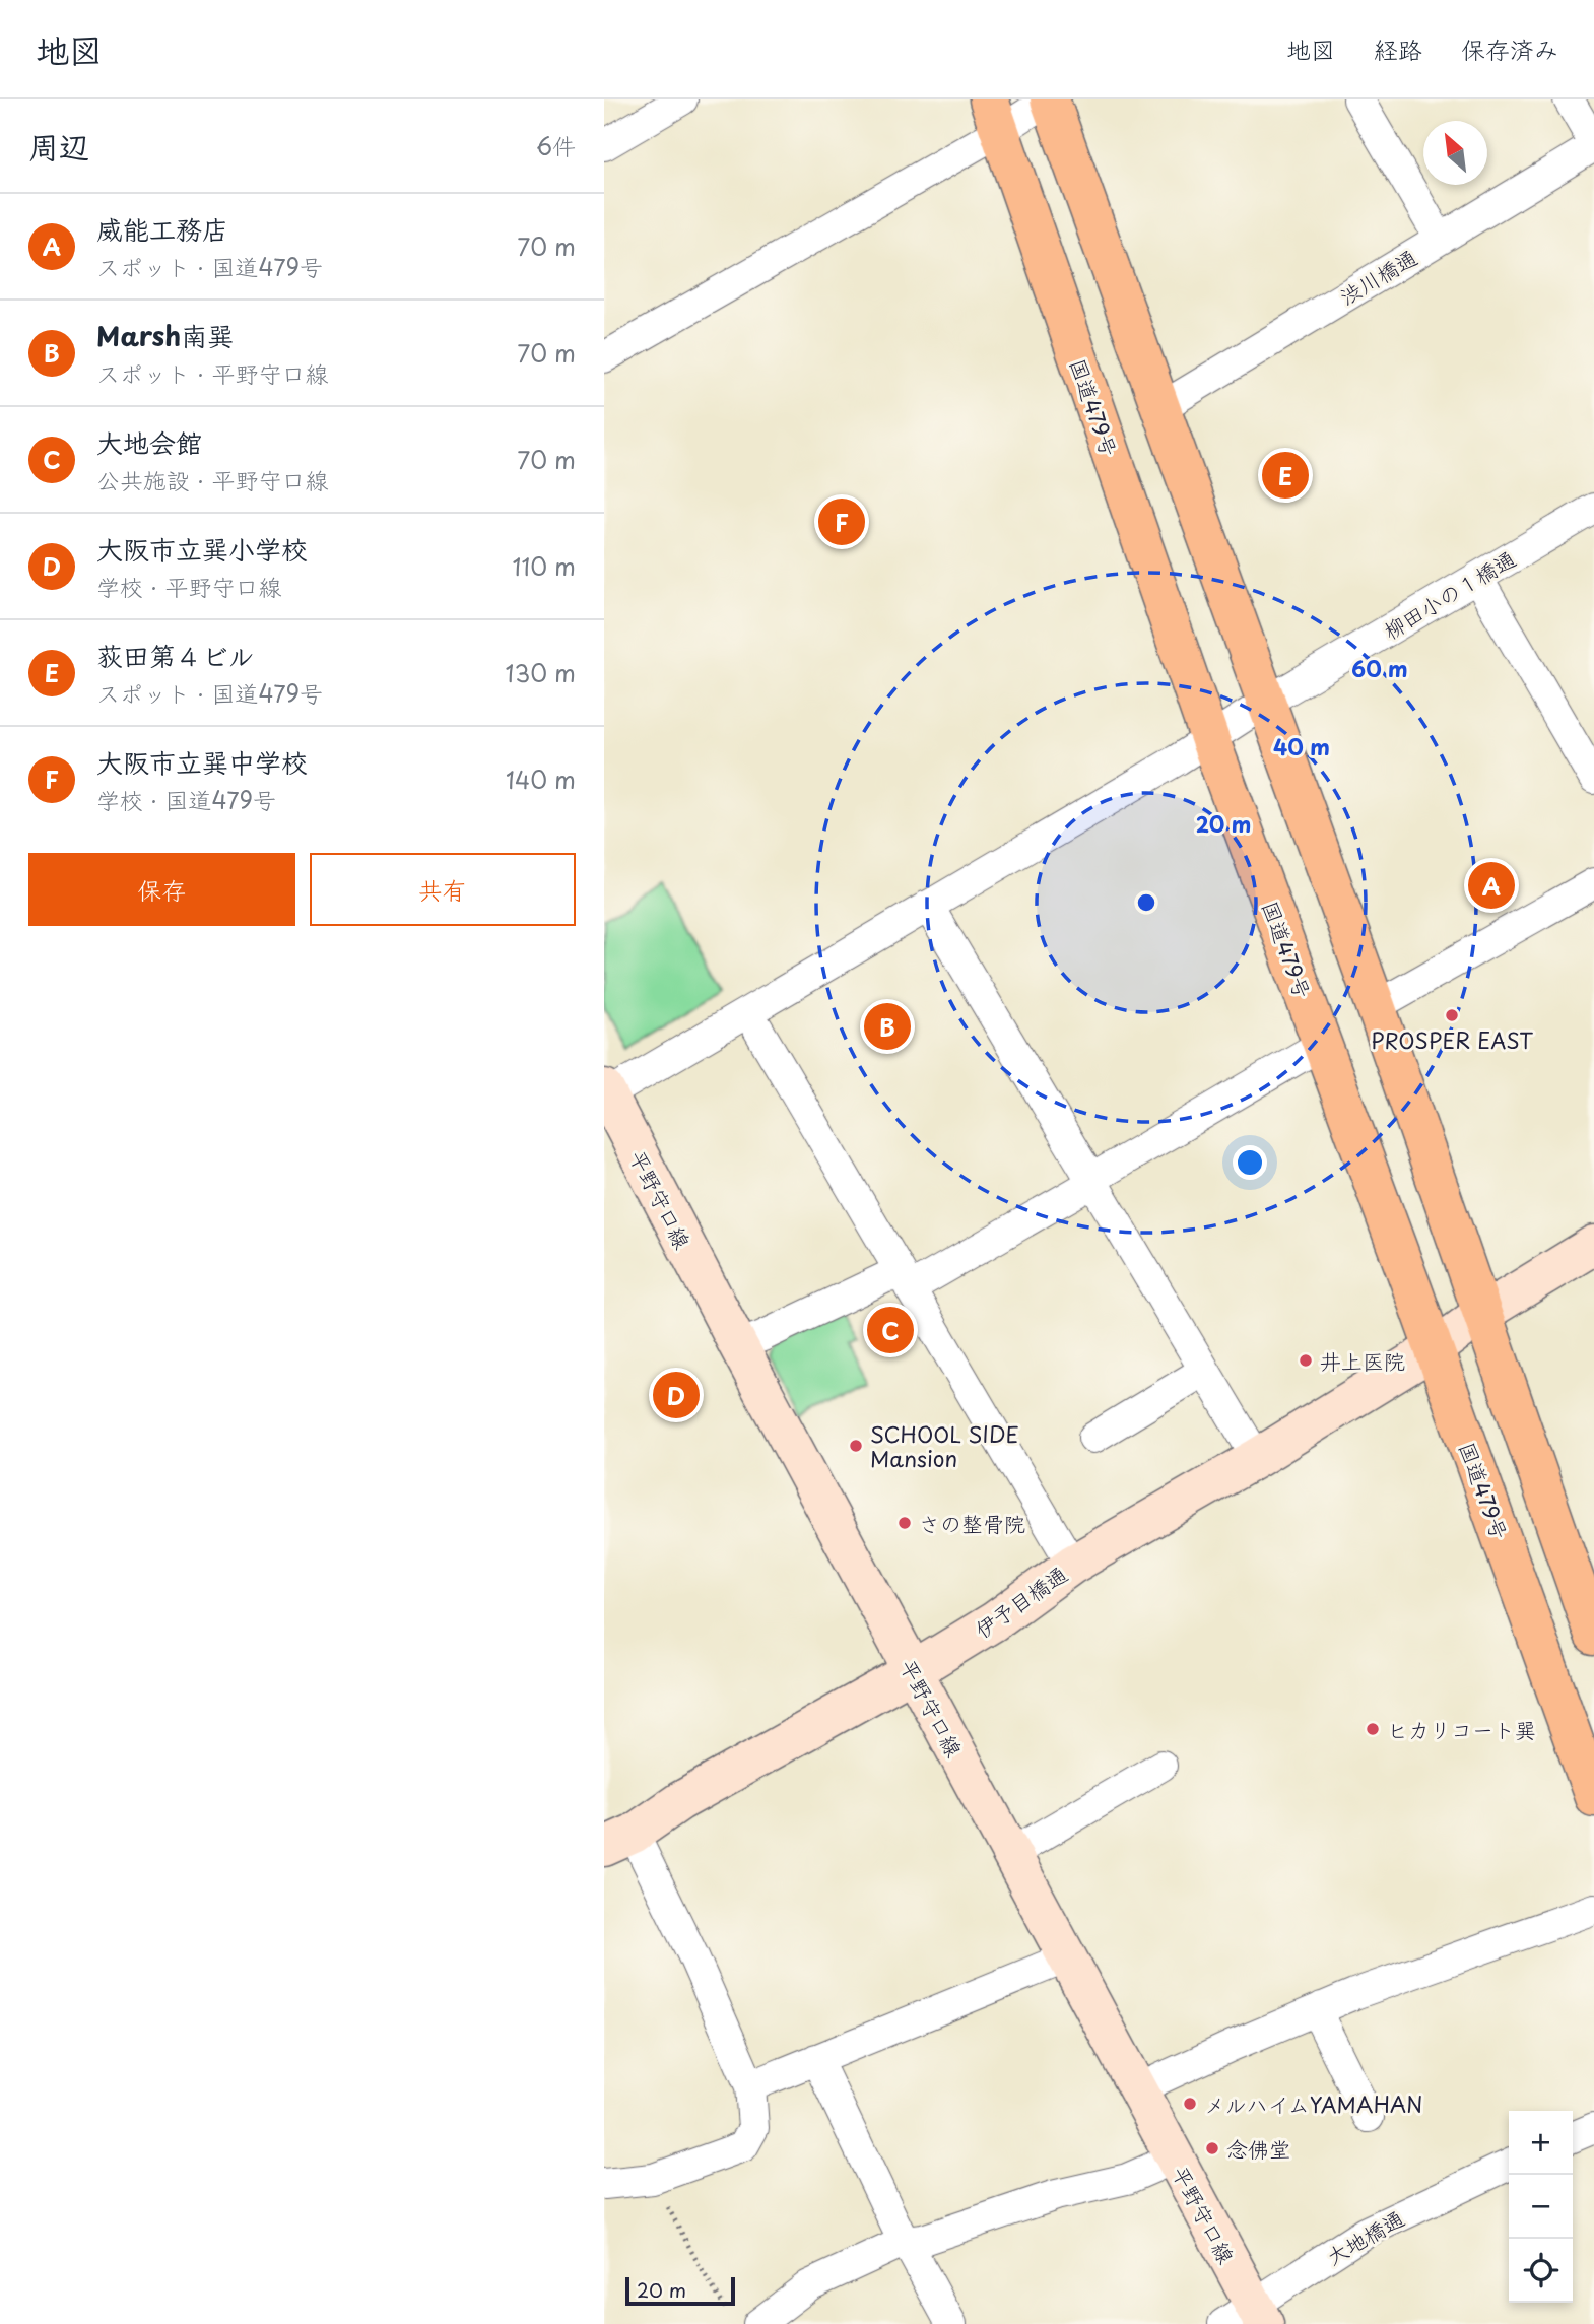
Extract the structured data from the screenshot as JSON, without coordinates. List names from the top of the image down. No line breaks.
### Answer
{"streets":{"highway":["国道479号"],"main road":["平野守口線","伊予目橋通"],"street":["渋川橋通","柳田小の１橋通","大地橋通"]},"crossings":[["国道479号","柳田小の１橋通"],["国道479号","伊予目橋通"],["柳田小の１橋通","平野守口線"],["平野守口線","伊予目橋通"],["平野守口線","大地橋通"]],"places":["PROSPER EAST","井上医院","SCHOOL SIDE Mansion","さの整骨院","ヒカリコート巽","メルハイムYAMAHAN","念佛堂"],"scale_bar":"20 m","north":"top left","page":{"header":"地図","nav":["地図","経路","保存済み"],"heading":["周辺","6件"],"list":[{"mark":"A","name":"威能工務店","note":"スポット · 国道479号","value":"70 m"},{"mark":"B","name":"Marsh南巽","note":"スポット · 平野守口線","value":"70 m"},{"mark":"C","name":"大地会館","note":"公共施設 · 平野守口線","value":"70 m"},{"mark":"D","name":"大阪市立巽小学校","note":"学校 · 平野守口線","value":"110 m"},{"mark":"E","name":"荻田第４ビル","note":"スポット · 国道479号","value":"130 m"},{"mark":"F","name":"大阪市立巽中学校","note":"学校 · 国道479号","value":"140 m"}],"pins":["E","F","A","B","C","D"],"buttons":["保存","共有"],"map_buttons":["+","−"],"scale":"20 m"},"rings":["60 m","40 m","20 m"]}
